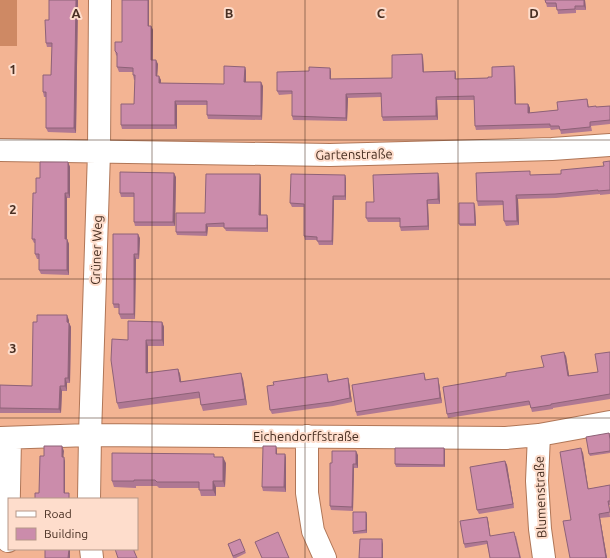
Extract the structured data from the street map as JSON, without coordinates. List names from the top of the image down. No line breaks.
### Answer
{"streets":{"street":["Gartenstraße","Grüner Weg","Eichendorffstraße","Blumenstraße"]},"crossings":[["Gartenstraße","Grüner Weg"],["Grüner Weg","Eichendorffstraße"],["Eichendorffstraße","Blumenstraße"]],"legend":["Road","Building"],"grid":{"columns":["A","B","C","D"],"rows":["1","2","3"]}}
